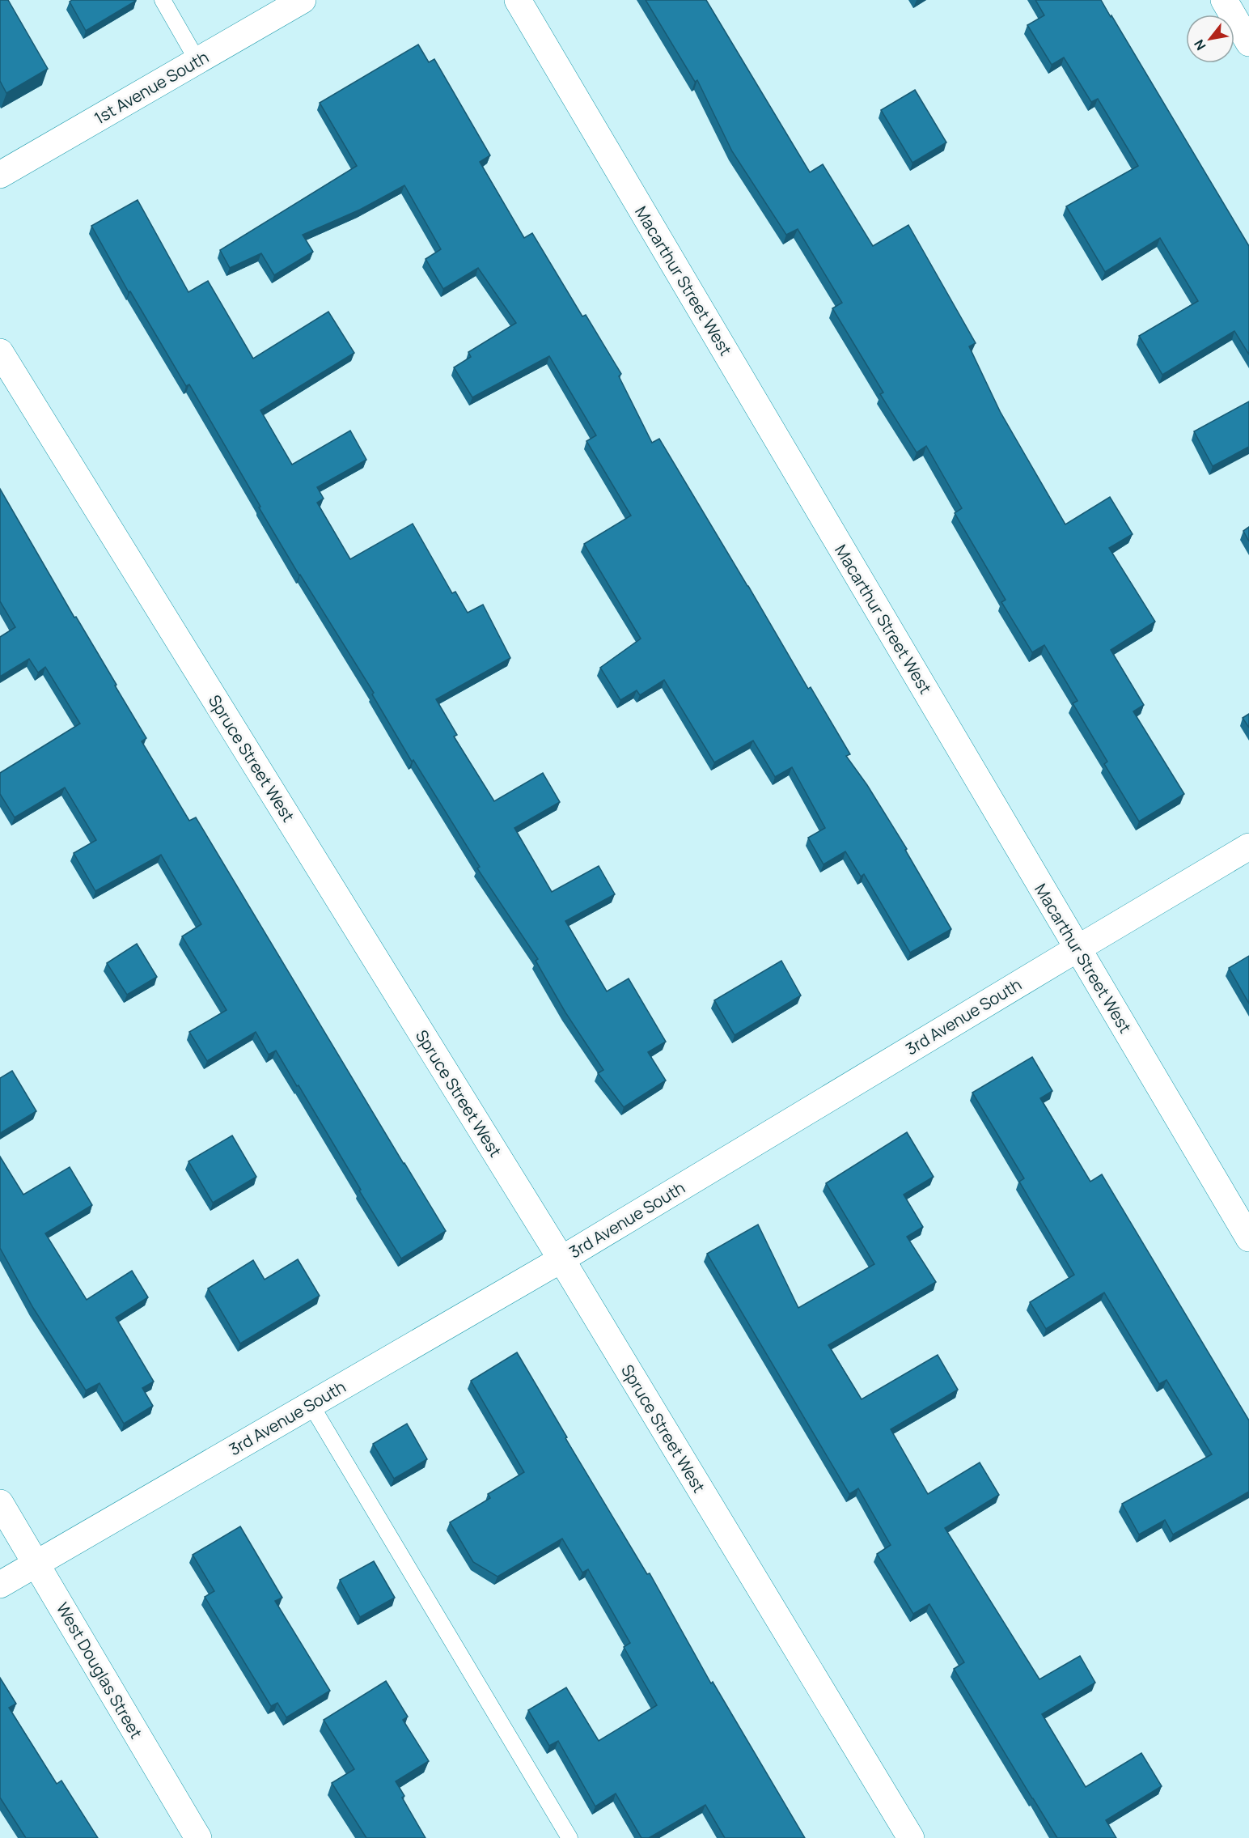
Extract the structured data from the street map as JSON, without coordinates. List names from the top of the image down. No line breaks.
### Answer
{"streets":{"street":["1st Avenue South","Macarthur Street West","Spruce Street West","3rd Avenue South","West Douglas Street"]},"crossings":[["Macarthur Street West","3rd Avenue South"],["Spruce Street West","3rd Avenue South"],["3rd Avenue South","West Douglas Street"]],"north":"bottom left"}
